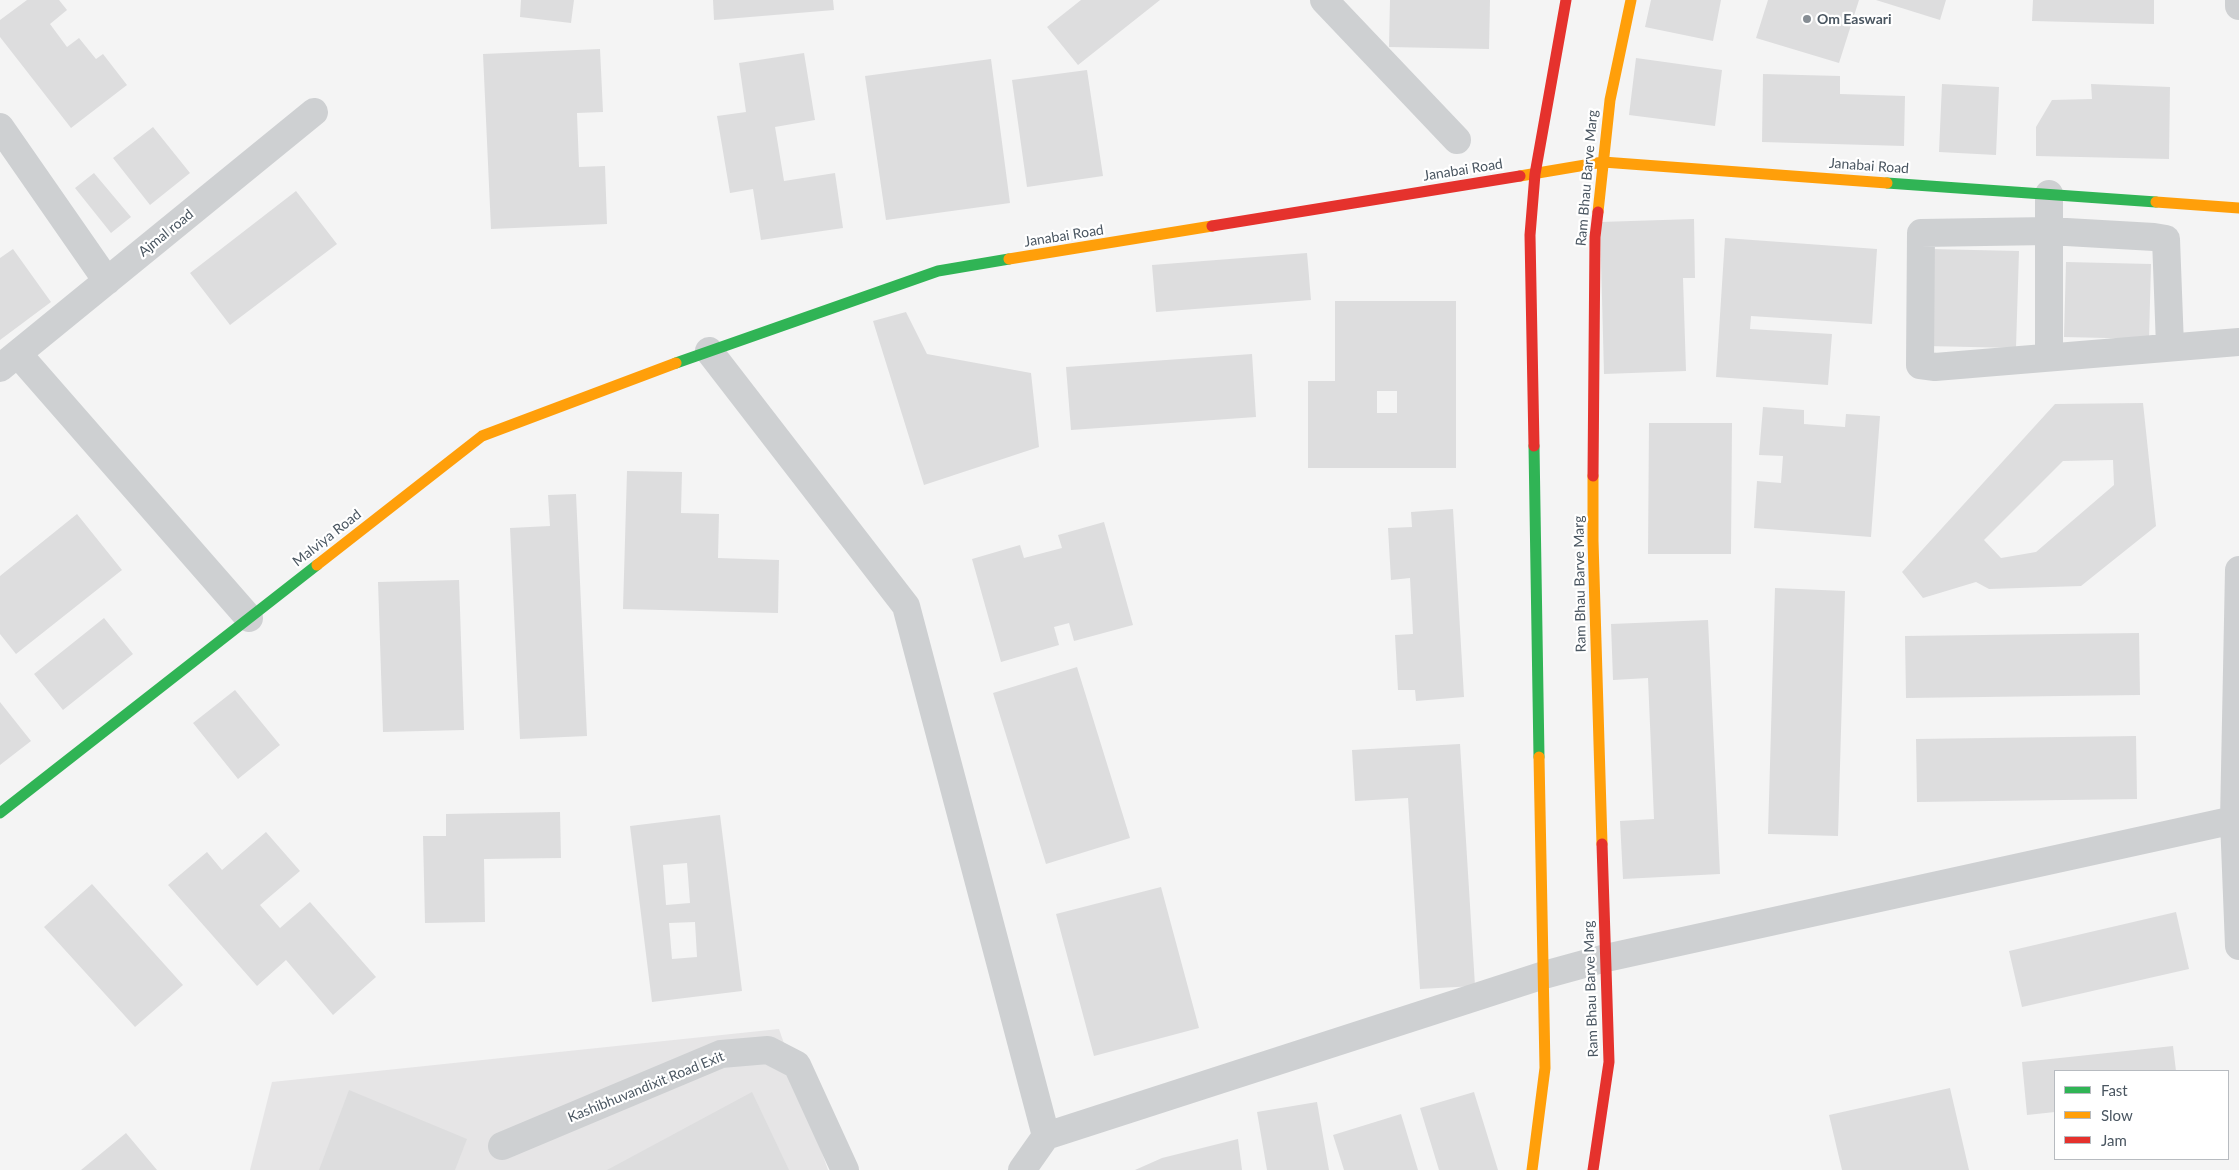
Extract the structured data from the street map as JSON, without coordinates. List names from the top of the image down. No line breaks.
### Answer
{"streets":{"street":["Janabai Road","Ram Bhau Barve Marg","Ajmal road","Malviya Road","Kashibhuvandixit Road Exit"]},"crossings":[["Janabai Road","Ram Bhau Barve Marg"],["Janabai Road","Malviya Road"],["Ajmal road","Malviya Road"]],"places":["Om Easwari"],"legend":["Fast","Slow","Jam"]}
